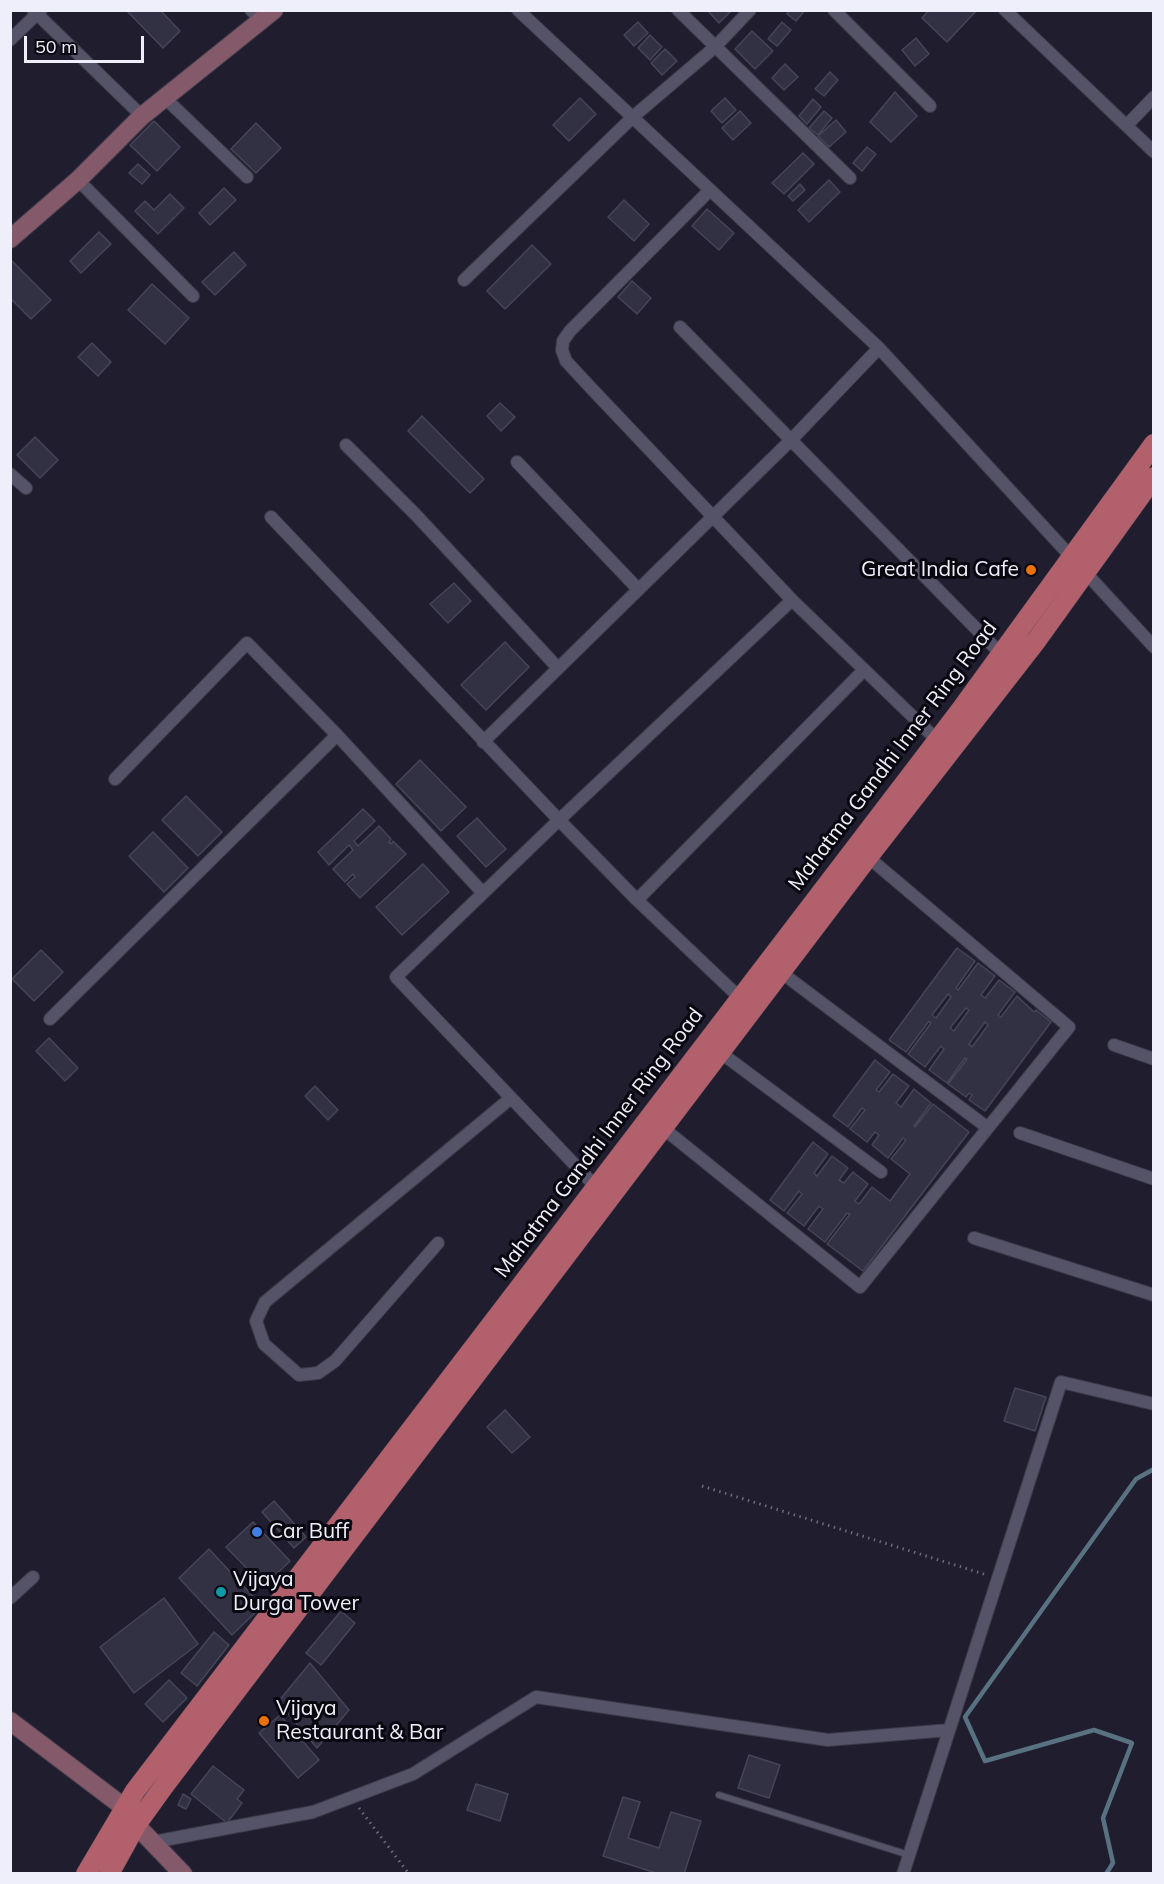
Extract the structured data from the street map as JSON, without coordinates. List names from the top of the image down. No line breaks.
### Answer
{"streets":{"main road":["Mahatma Gandhi Inner Ring Road"]},"places":["Great India Cafe","Car Buff","Vijaya Durga Tower","Vijaya Restaurant & Bar"],"scale_bar":"50 m"}
